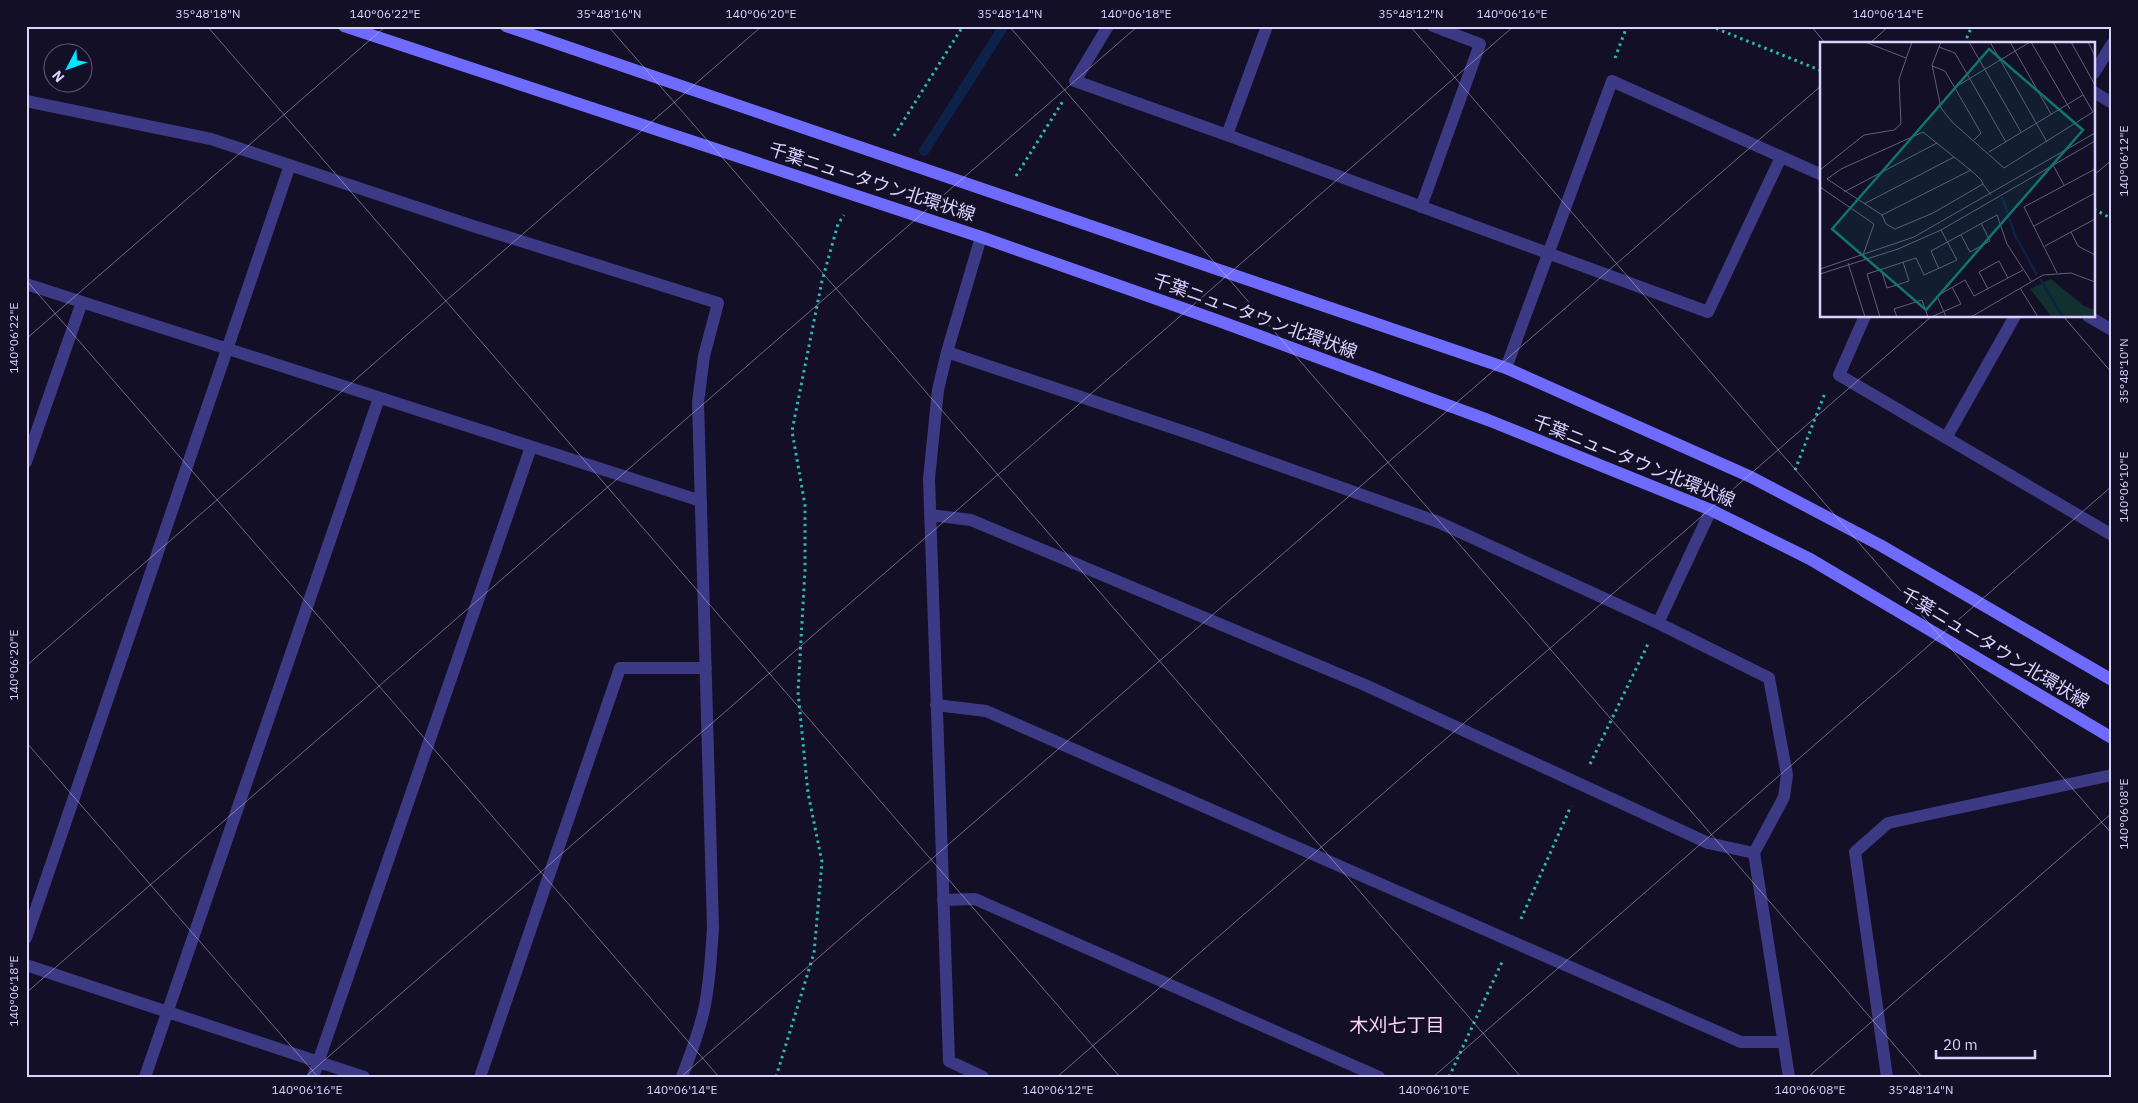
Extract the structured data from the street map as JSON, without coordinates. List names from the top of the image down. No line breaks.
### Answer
{"streets":{"main road":["千葉ニュータウン北環状線"]},"districts":["木刈七丁目"],"scale_bar":"20 m","north":"bottom left","coordinates":["35°48'18\"N","140°06'22\"E","35°48'16\"N","140°06'20\"E","35°48'14\"N","140°06'18\"E","35°48'12\"N","140°06'16\"E","140°06'14\"E","140°06'12\"E","35°48'10\"N","140°06'10\"E","140°06'08\"E"]}
